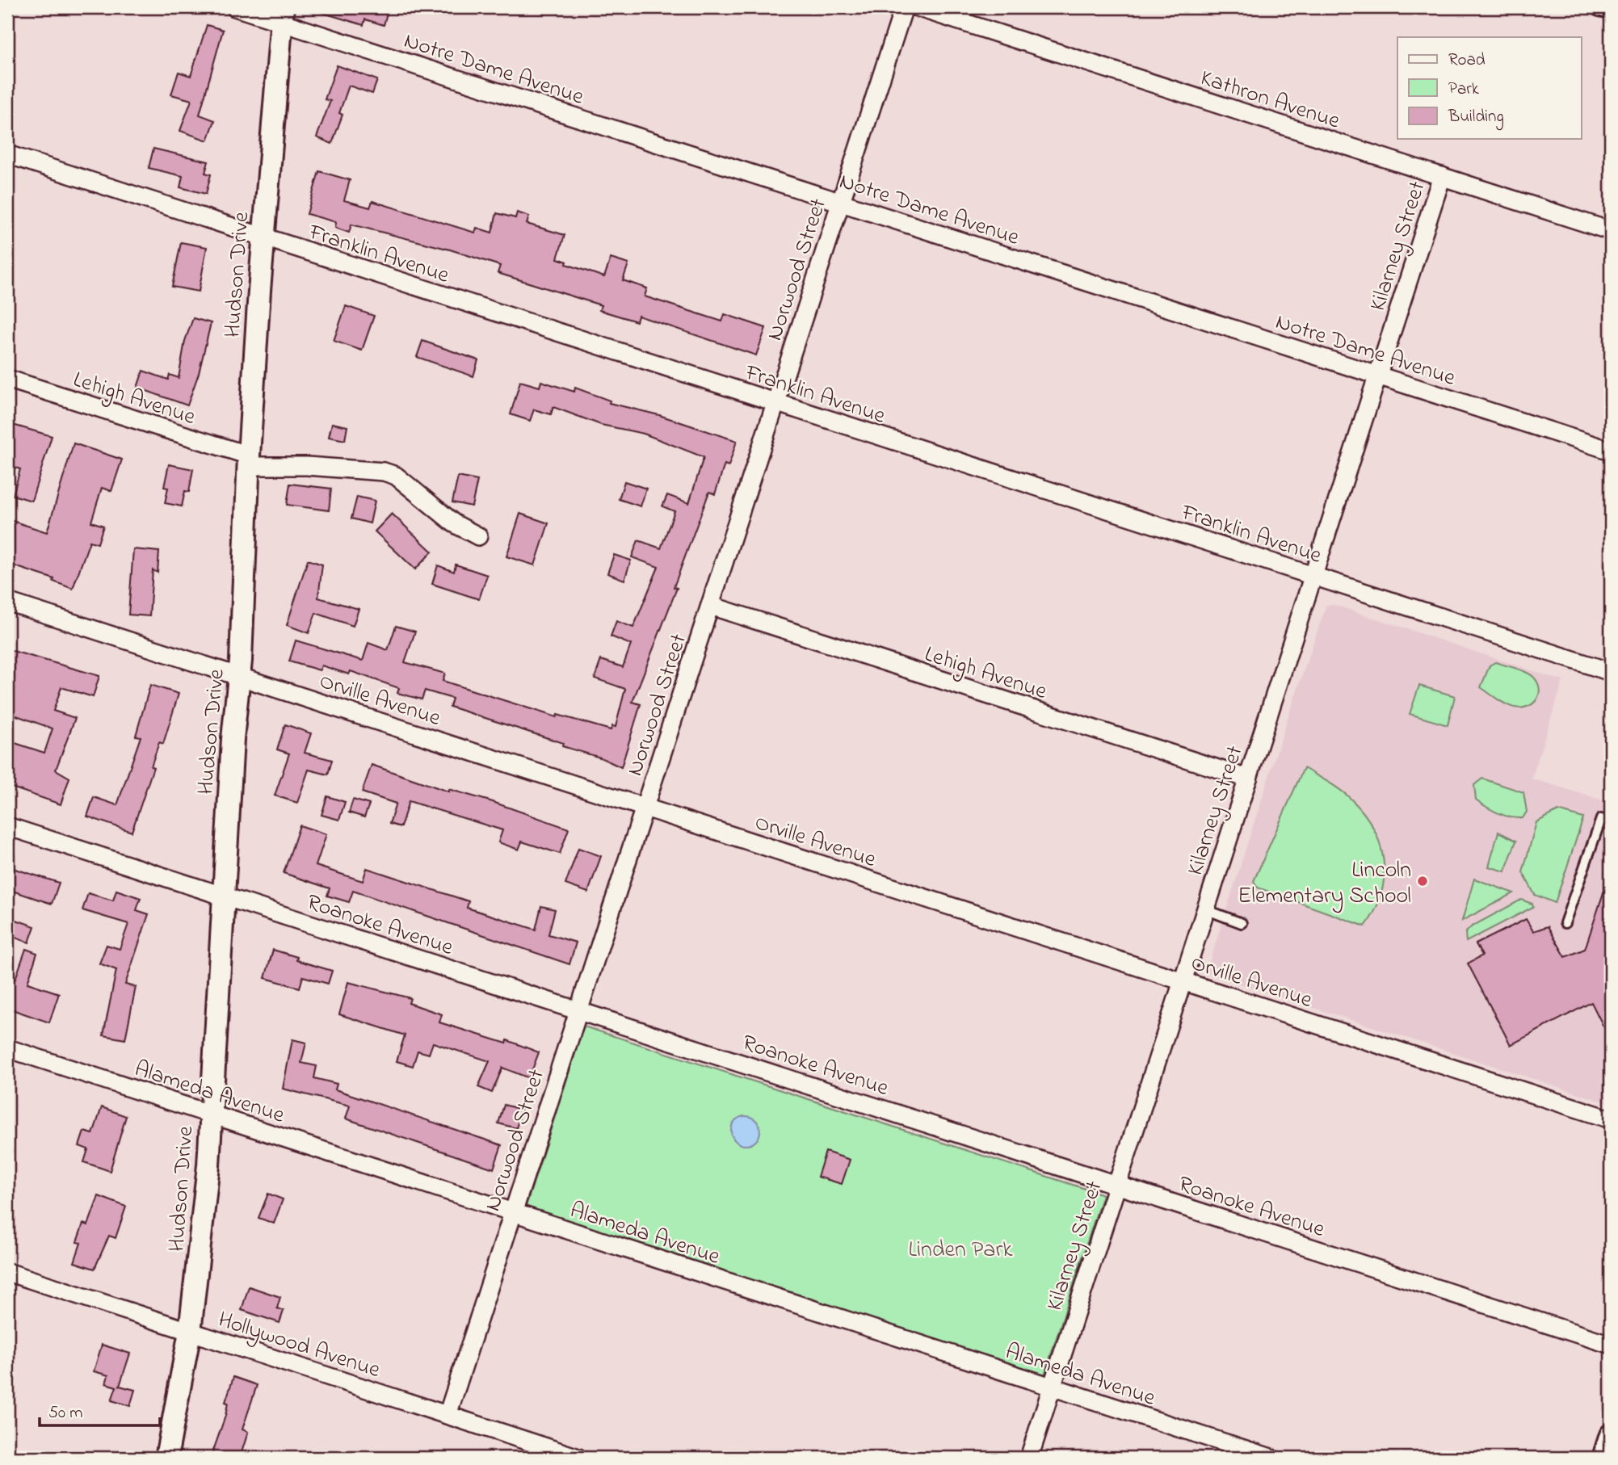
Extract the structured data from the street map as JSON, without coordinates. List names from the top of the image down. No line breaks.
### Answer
{"streets":{"street":["Notre Dame Avenue","Kathron Avenue","Kilarney Street","Franklin Avenue","Norwood Street","Hudson Drive","Lehigh Avenue","Orville Avenue","Roanoke Avenue","Alameda Avenue","Hollywood Avenue"]},"crossings":[["Notre Dame Avenue","Kilarney Street"],["Notre Dame Avenue","Norwood Street"],["Notre Dame Avenue","Hudson Drive"],["Kathron Avenue","Kilarney Street"],["Kilarney Street","Franklin Avenue"],["Kilarney Street","Lehigh Avenue"],["Kilarney Street","Orville Avenue"],["Kilarney Street","Roanoke Avenue"],["Kilarney Street","Alameda Avenue"],["Franklin Avenue","Norwood Street"],["Franklin Avenue","Hudson Drive"],["Norwood Street","Lehigh Avenue"],["Norwood Street","Orville Avenue"],["Norwood Street","Roanoke Avenue"],["Norwood Street","Alameda Avenue"],["Norwood Street","Hollywood Avenue"],["Hudson Drive","Lehigh Avenue"],["Hudson Drive","Orville Avenue"],["Hudson Drive","Roanoke Avenue"],["Hudson Drive","Alameda Avenue"],["Hudson Drive","Hollywood Avenue"]],"parks":["Linden Park"],"places":["Lincoln Elementary School"],"legend":["Road","Park","Building"],"scale_bar":"50 m"}
